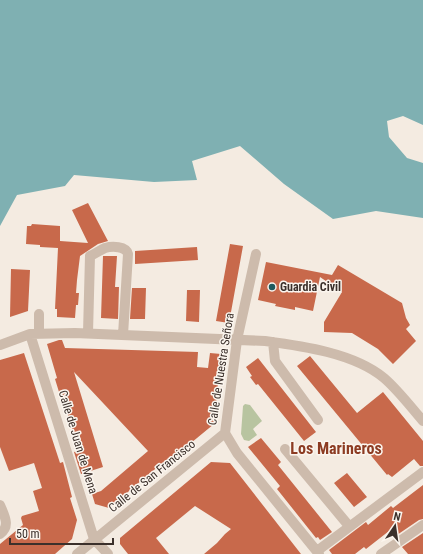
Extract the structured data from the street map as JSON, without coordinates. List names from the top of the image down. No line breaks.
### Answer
{"streets":{"street":["Calle de Nuestra Señora","Calle de Juan de Mena","Calle de San Francisco"]},"crossings":[["Calle de Nuestra Señora","Calle de San Francisco"],["Calle de Juan de Mena","Calle de San Francisco"]],"districts":["Los Marineros"],"places":["Guardia Civil"],"scale_bar":"50 m","north":"top"}
